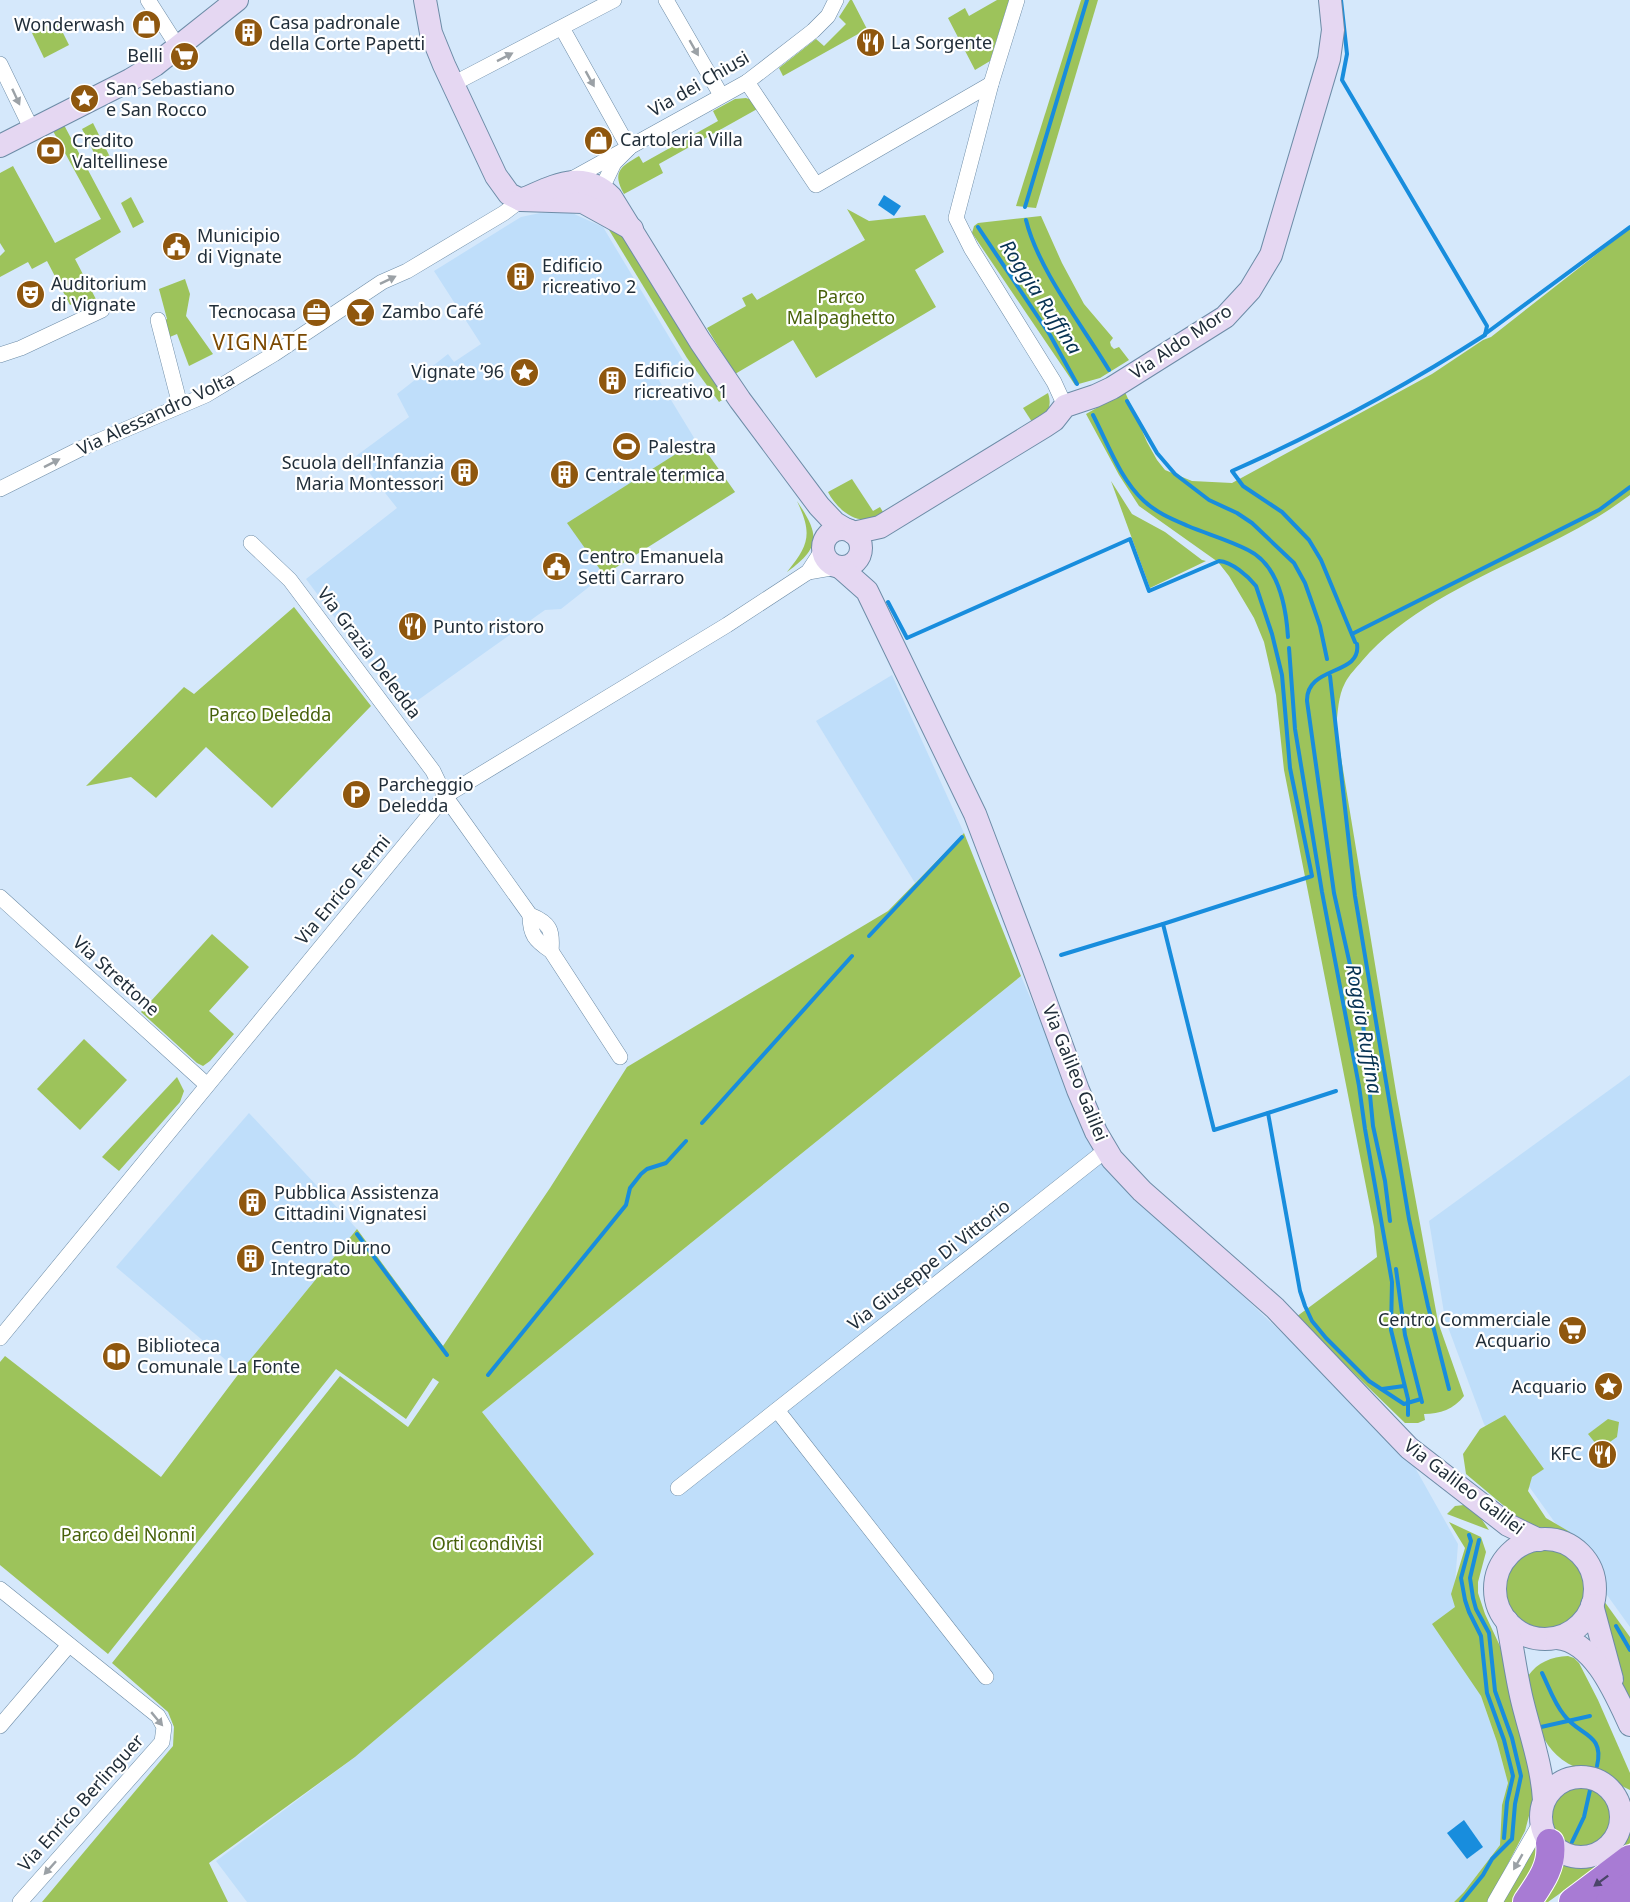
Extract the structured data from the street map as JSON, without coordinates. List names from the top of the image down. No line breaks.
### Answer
{"streets":{"street":["Via dei Chiusi","Via Aldo Moro","Via Alessandro Volta","Via Grazia Deledda","Via Enrico Fermi","Via Strettone","Via Galileo Galilei","Via Giuseppe Di Vittorio","Via Enrico Berlinguer"]},"crossings":[["Via dei Chiusi","Via Alessandro Volta"],["Via Aldo Moro","Via Galileo Galilei"],["Via Grazia Deledda","Via Enrico Fermi"],["Via Enrico Fermi","Via Strettone"],["Via Galileo Galilei","Via Giuseppe Di Vittorio"]],"one_way":["Via Alessandro Volta"],"districts":["VIGNATE"],"water":["Roggia Ruffina"],"parks":["Parco Malpaghetto","Parco Deledda","Parco dei Nonni","Orti condivisi"],"places":{"shop":["Wonderwash","Cartoleria Villa"],"building":["Casa padronale della Corte Papetti","Edificio ricreativo 2","Edificio ricreativo 1","Scuola dell'Infanzia Maria Montessori","Centrale termica","Pubblica Assistenza Cittadini Vignatesi","Centro Diurno Integrato"],"restaurant":["La Sorgente","Punto ristoro","KFC"],"supermarket":["Belli","Centro Commerciale Acquario"],"place":["San Sebastiano e San Rocco","Vignate ’96","Acquario"],"bank":["Credito Valtellinese"],"public building":["Municipio di Vignate","Centro Emanuela Setti Carraro"],"theatre":["Auditorium di Vignate"],"office":["Tecnocasa"],"bar":["Zambo Café"],"sports":["Palestra"],"parking":["Parcheggio Deledda"],"library":["Biblioteca Comunale La Fonte"]}}
